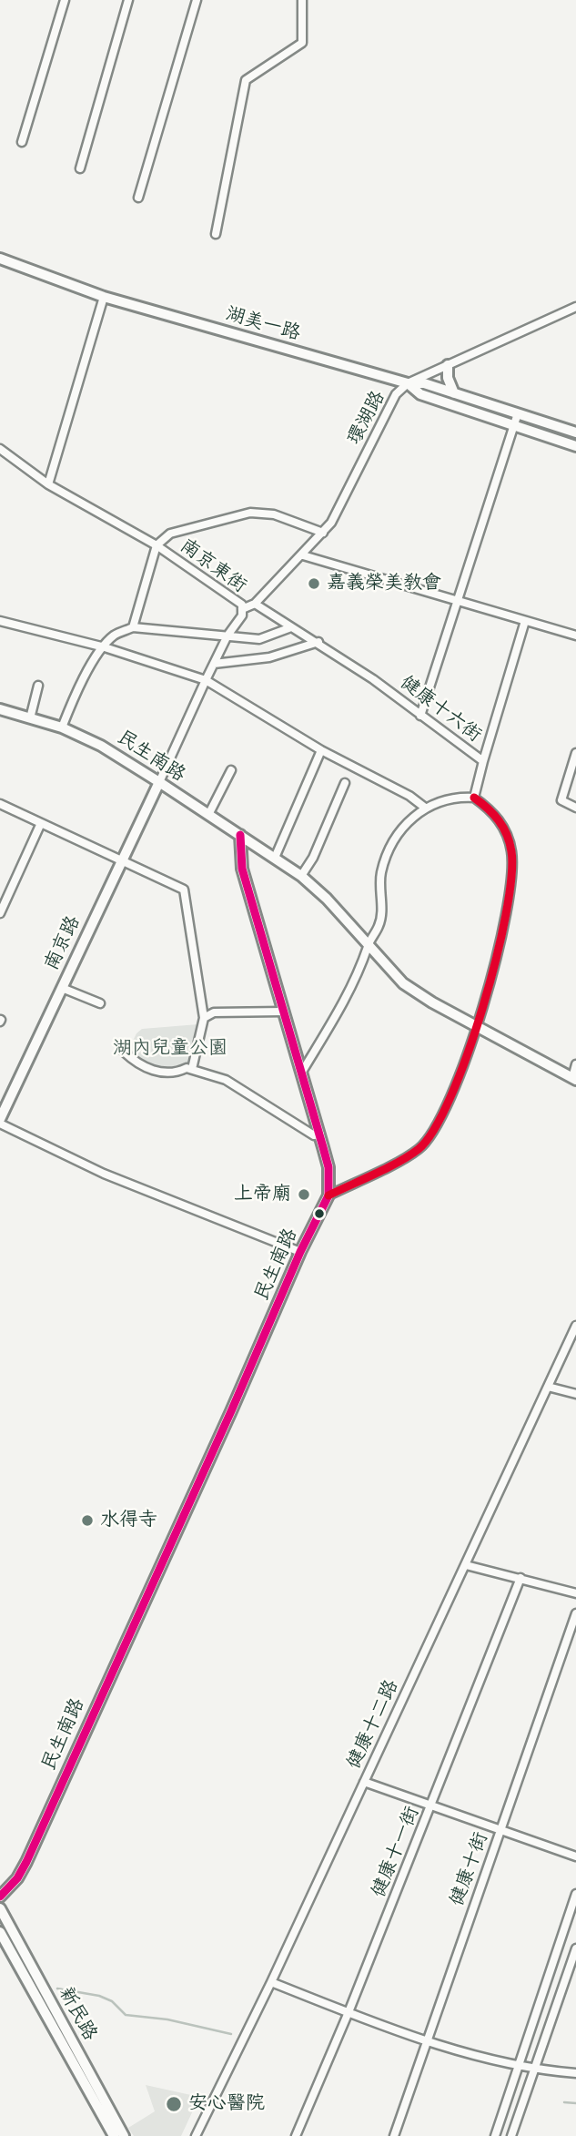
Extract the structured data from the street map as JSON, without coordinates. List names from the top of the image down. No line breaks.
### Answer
{"streets":{"main road":["湖美一路","民生南路","南京路","新民路"],"street":["環湖路","南京東街","健康十六街","健康十二路","健康十一街","健康十街"]},"crossings":[["湖美一路","環湖路"],["環湖路","南京東街"],["環湖路","健康十六街"],["南京東街","民生南路"],["南京東街","南京路"],["民生南路","南京路"]],"parks":["湖內兒童公園"],"places":["嘉義榮美教會","上帝廟","水得寺","安心醫院"]}
